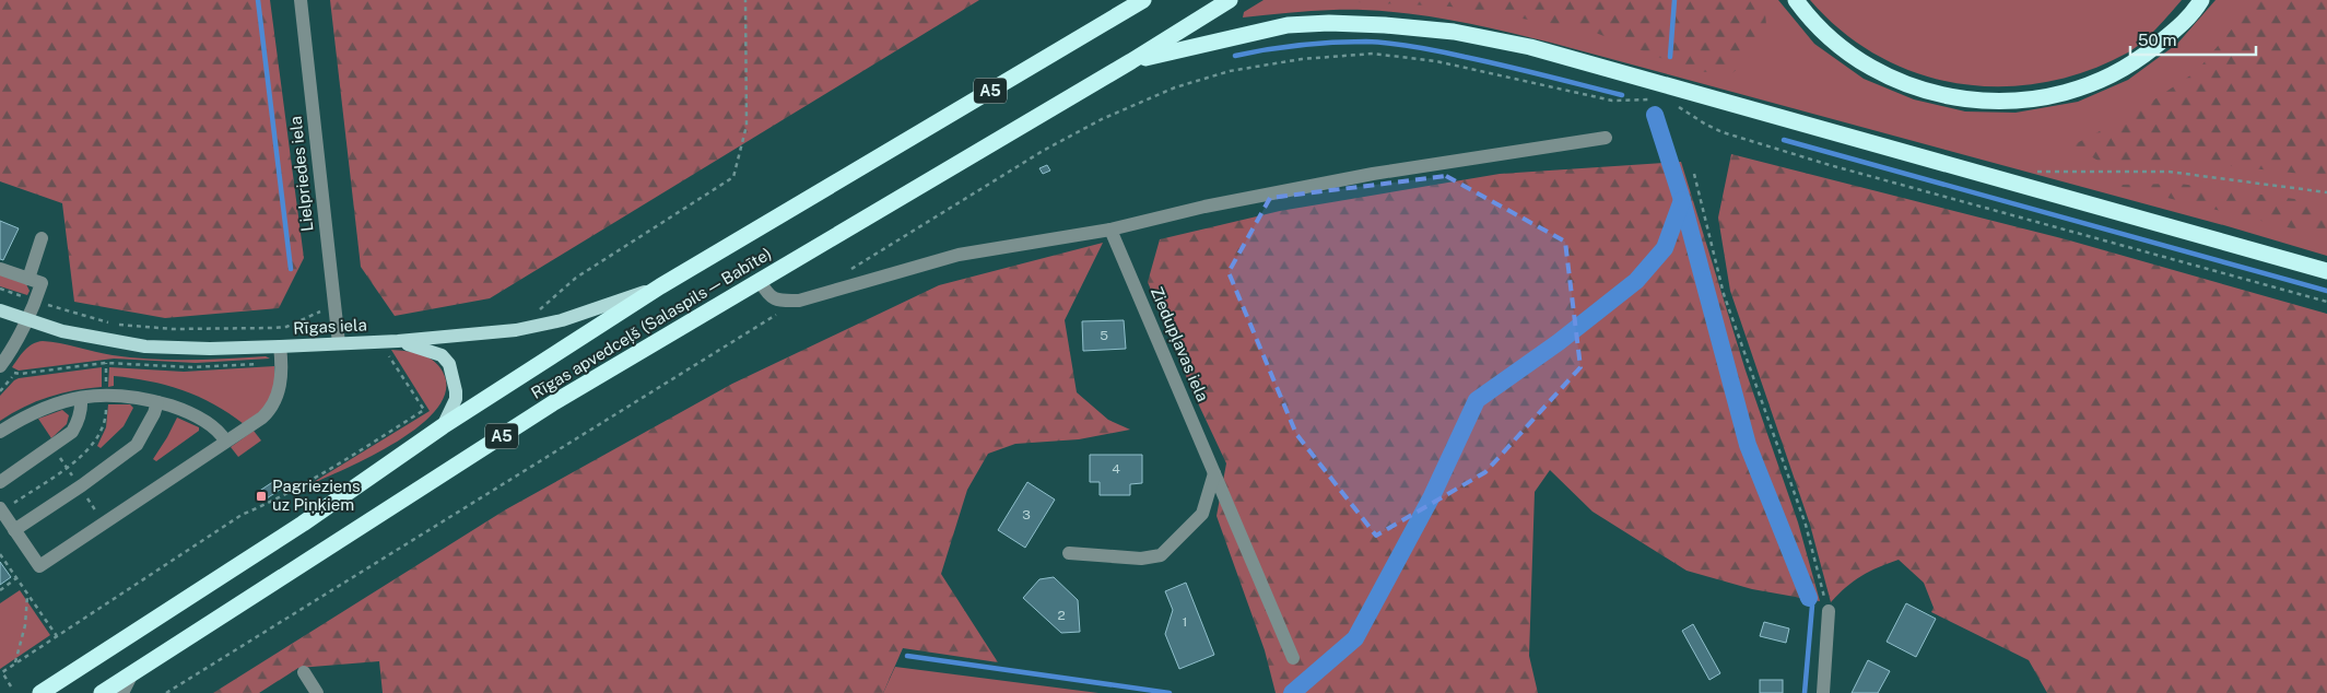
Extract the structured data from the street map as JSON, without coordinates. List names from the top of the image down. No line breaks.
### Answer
{"streets":{"highway":["A5","Rīgas apvedceļš (Salaspils — Babīte)"],"main road":["Rīgas iela"],"street":["Lielpriedes iela","Ziedupļavas iela"]},"crossings":[["Lielpriedes iela","Rīgas iela"],["Rīgas apvedceļš (Salaspils — Babīte)","Rīgas iela"]],"places":{"transit":["Pagrieziens uz Piņķiem"]},"house_numbers":["5","4","3","2","1"],"scale_bar":"50 m"}
